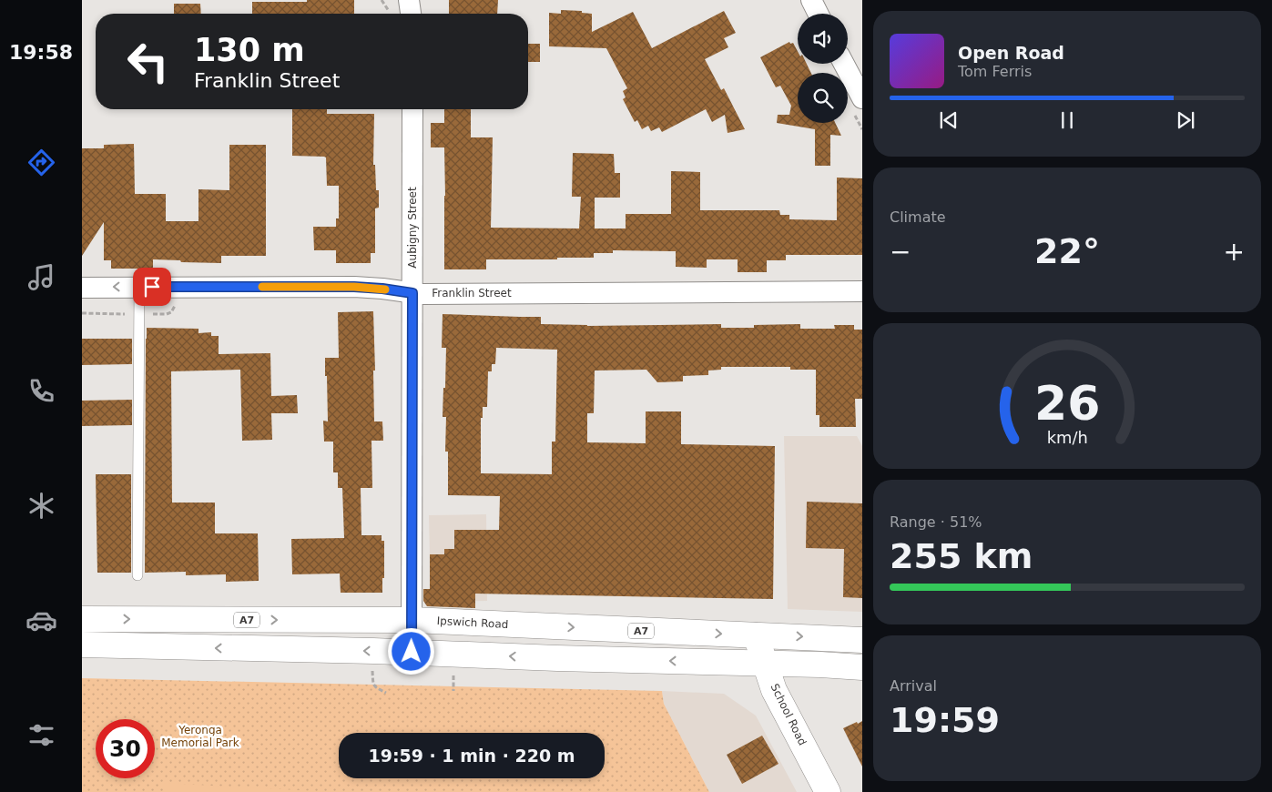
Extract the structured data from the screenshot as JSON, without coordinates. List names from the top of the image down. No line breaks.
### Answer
{"streets":{"main road":["A7","Ipswich Road","School Road"],"street":["Aubigny Street","Franklin Street"]},"crossings":[["Aubigny Street","Franklin Street"],["Aubigny Street","Ipswich Road"],["Ipswich Road","School Road"]],"parks":["Yeronga Memorial Park"],"page":{"tabs":"19:58","turn":["130 m","Franklin Street"],"song":["Open Road","Tom Ferris"],"tile":["Climate",["Range · 51%","255 km"],["Arrival","19:59"]],"heat":["−","22°","+"],"limit":"30","trip":"19:59 · 1 min · 220 m","gauge":["26","km/h"]}}
